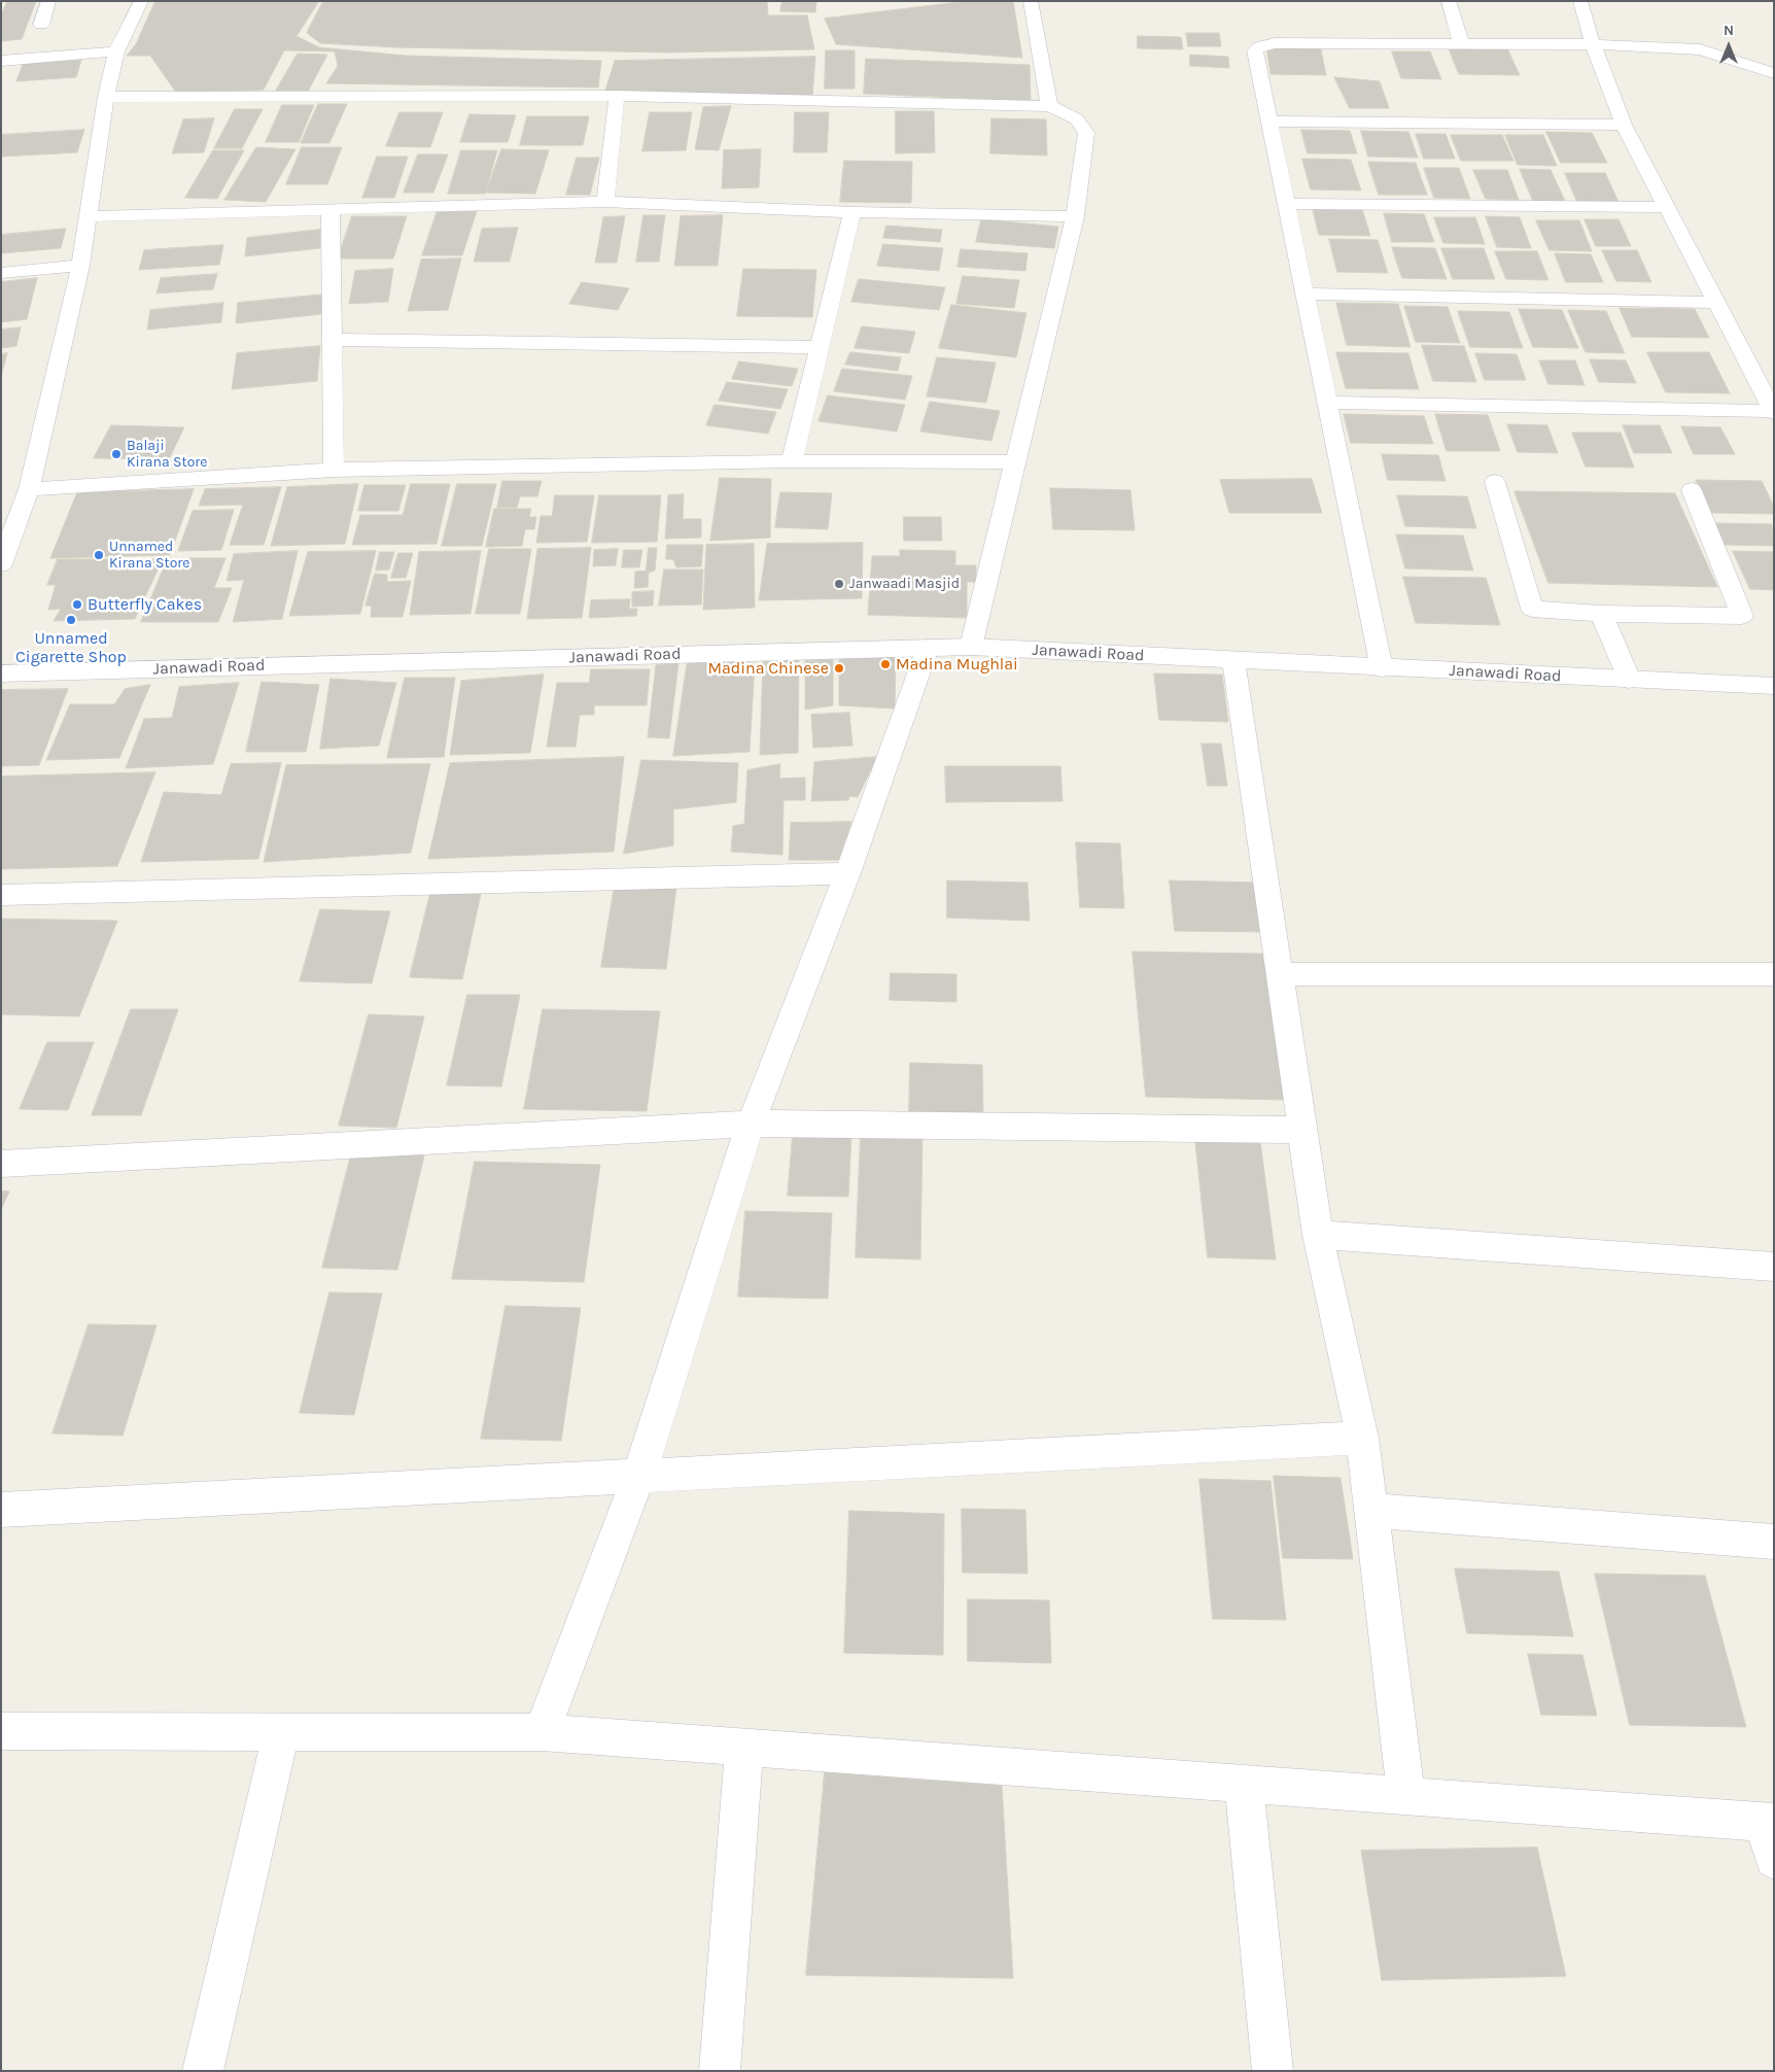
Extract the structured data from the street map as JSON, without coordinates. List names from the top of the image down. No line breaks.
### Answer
{"streets":{"street":["Janawadi Road"]},"places":["Balaji Kirana Store","Unnamed Kirana Store","Janwaadi Masjid","Butterfly Cakes","Unnamed Cigarette Shop","Madina Mughlai","Madina Chinese"],"north":"top"}
